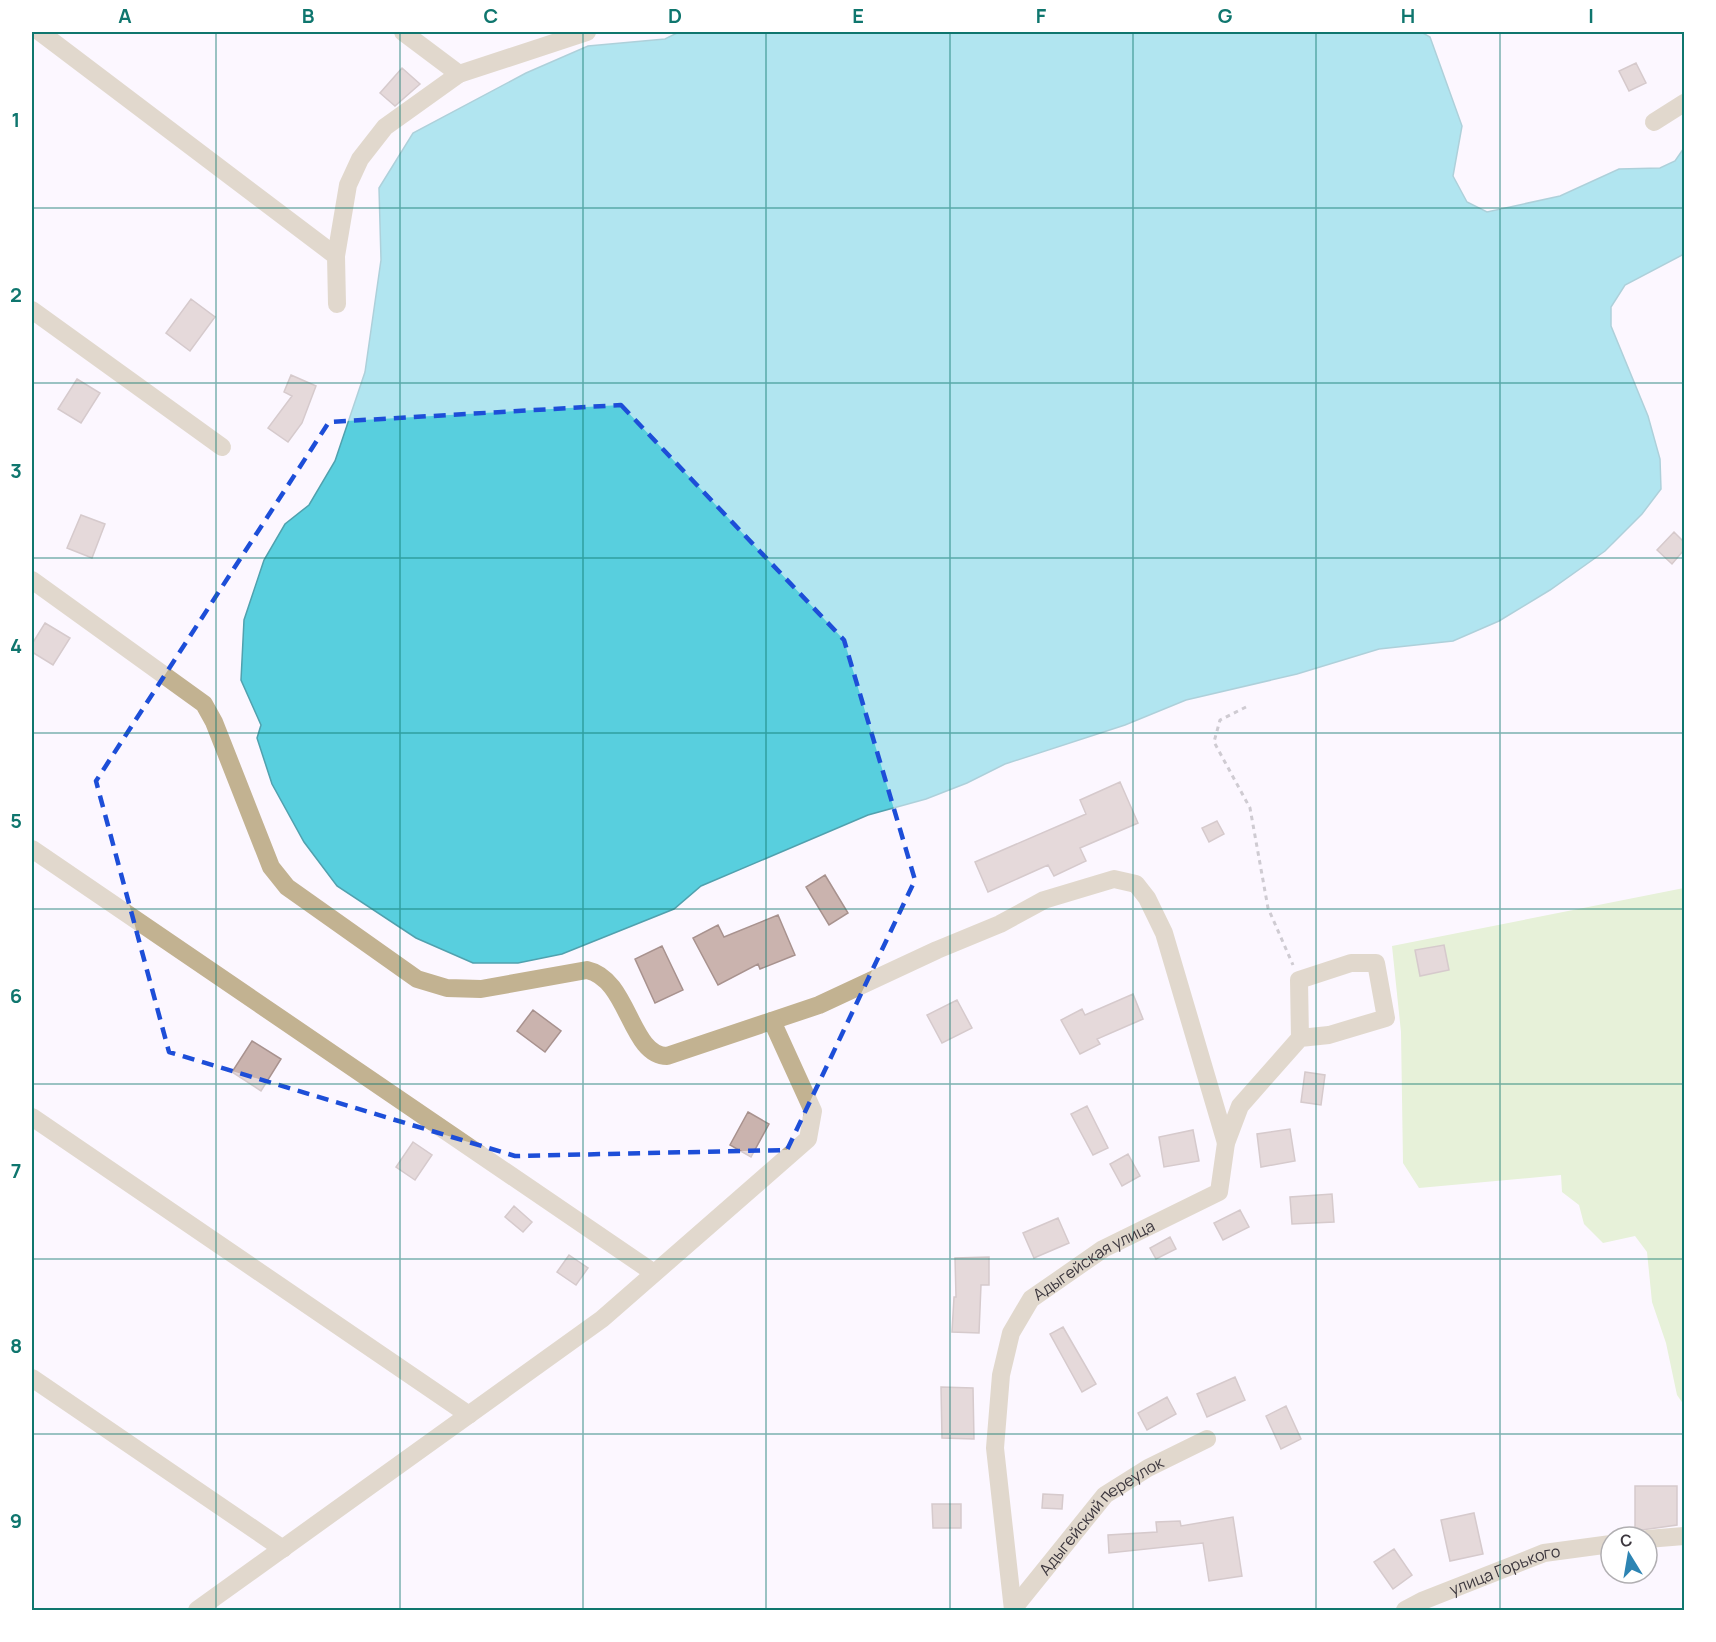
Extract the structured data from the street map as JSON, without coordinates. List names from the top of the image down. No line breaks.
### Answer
{"streets":{"street":["Адыгейская улица","Адыгейский переулок","улица Горького"]},"crossings":[["Адыгейская улица","Адыгейский переулок"]],"north":"top","grid":{"columns":["A","B","C","D","E","F","G","H","I"],"rows":["1","2","3","4","5","6","7","8","9"]}}
